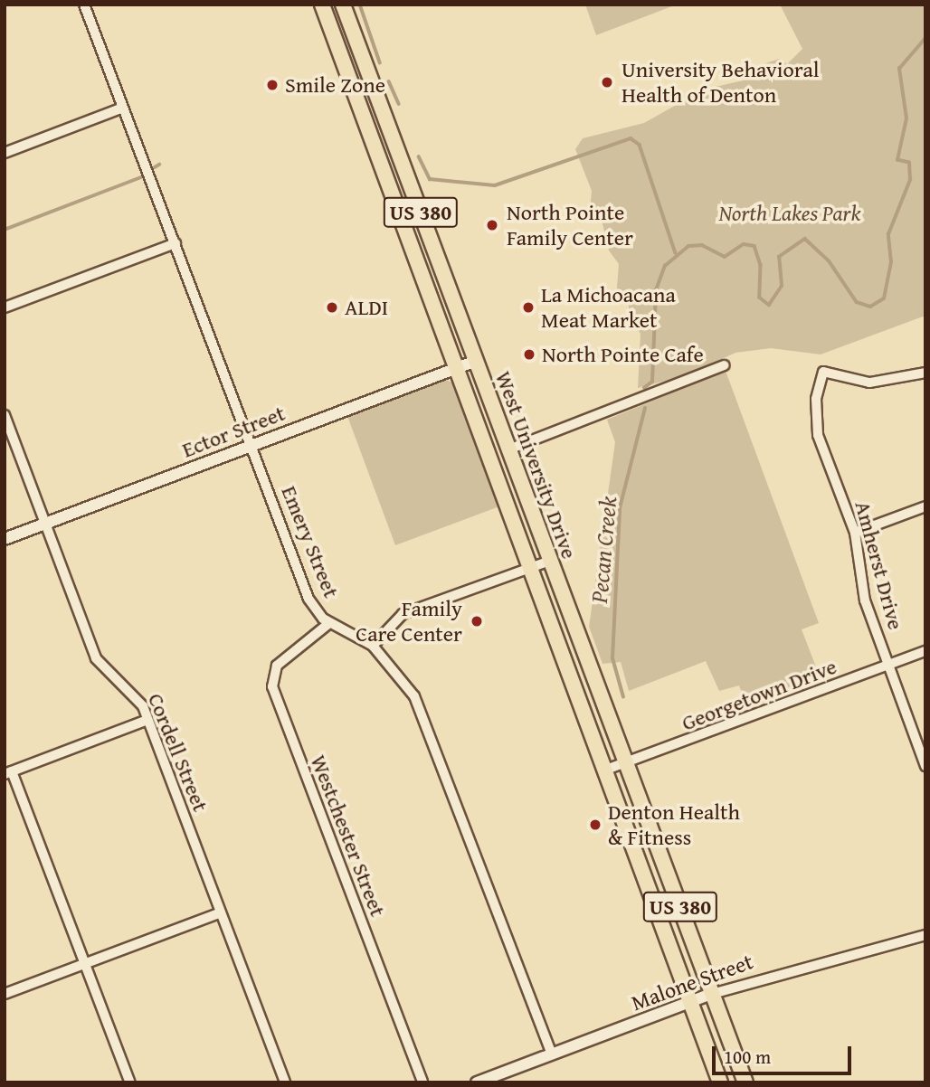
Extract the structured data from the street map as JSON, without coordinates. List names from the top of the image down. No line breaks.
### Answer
{"streets":{"main road":["US 380","West University Drive"],"street":["Ector Street","Emery Street","Amherst Drive","Georgetown Drive","Cordell Street","Westchester Street","Malone Street"]},"crossings":[["Ector Street","West University Drive"],["Ector Street","Emery Street"],["Ector Street","Cordell Street"],["West University Drive","Georgetown Drive"],["West University Drive","Malone Street"],["Emery Street","Westchester Street"],["Emery Street","Malone Street"],["Amherst Drive","Georgetown Drive"]],"water":["Pecan Creek"],"parks":["North Lakes Park"],"places":["University Behavioral Health of Denton","Smile Zone","North Pointe Family Center","ALDI","La Michoacana Meat Market","North Pointe Cafe","Family Care Center","Denton Health & Fitness"],"scale_bar":"100 m"}
